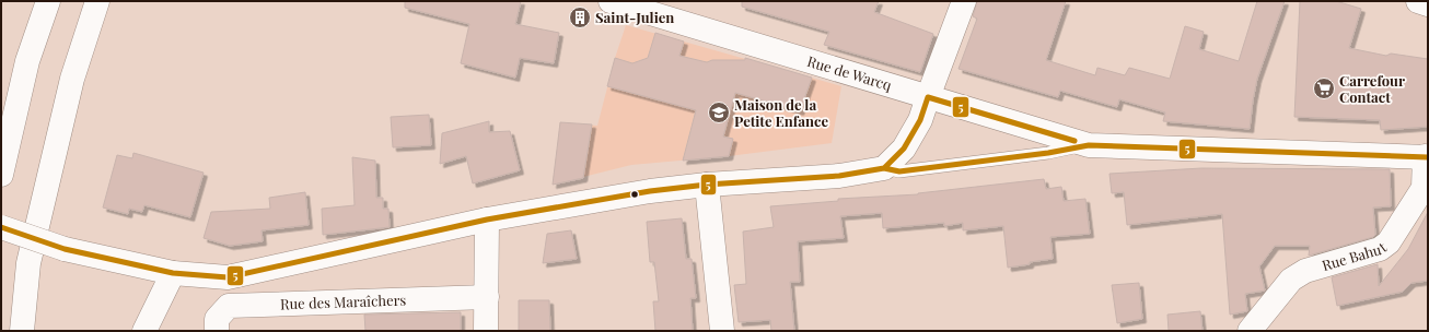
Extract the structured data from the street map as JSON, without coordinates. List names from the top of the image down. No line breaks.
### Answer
{"streets":{"main road":["Rue de Warcq","Rue Bahut","Rue des Maraîchers"]},"crossings":[["Rue de Warcq","Rue Bahut"]],"places":{"building":["Saint-Julien"],"supermarket":["Carrefour Contact"],"school or university":["Maison de la Petite Enfance"]},"lines":["transit line 5"]}
